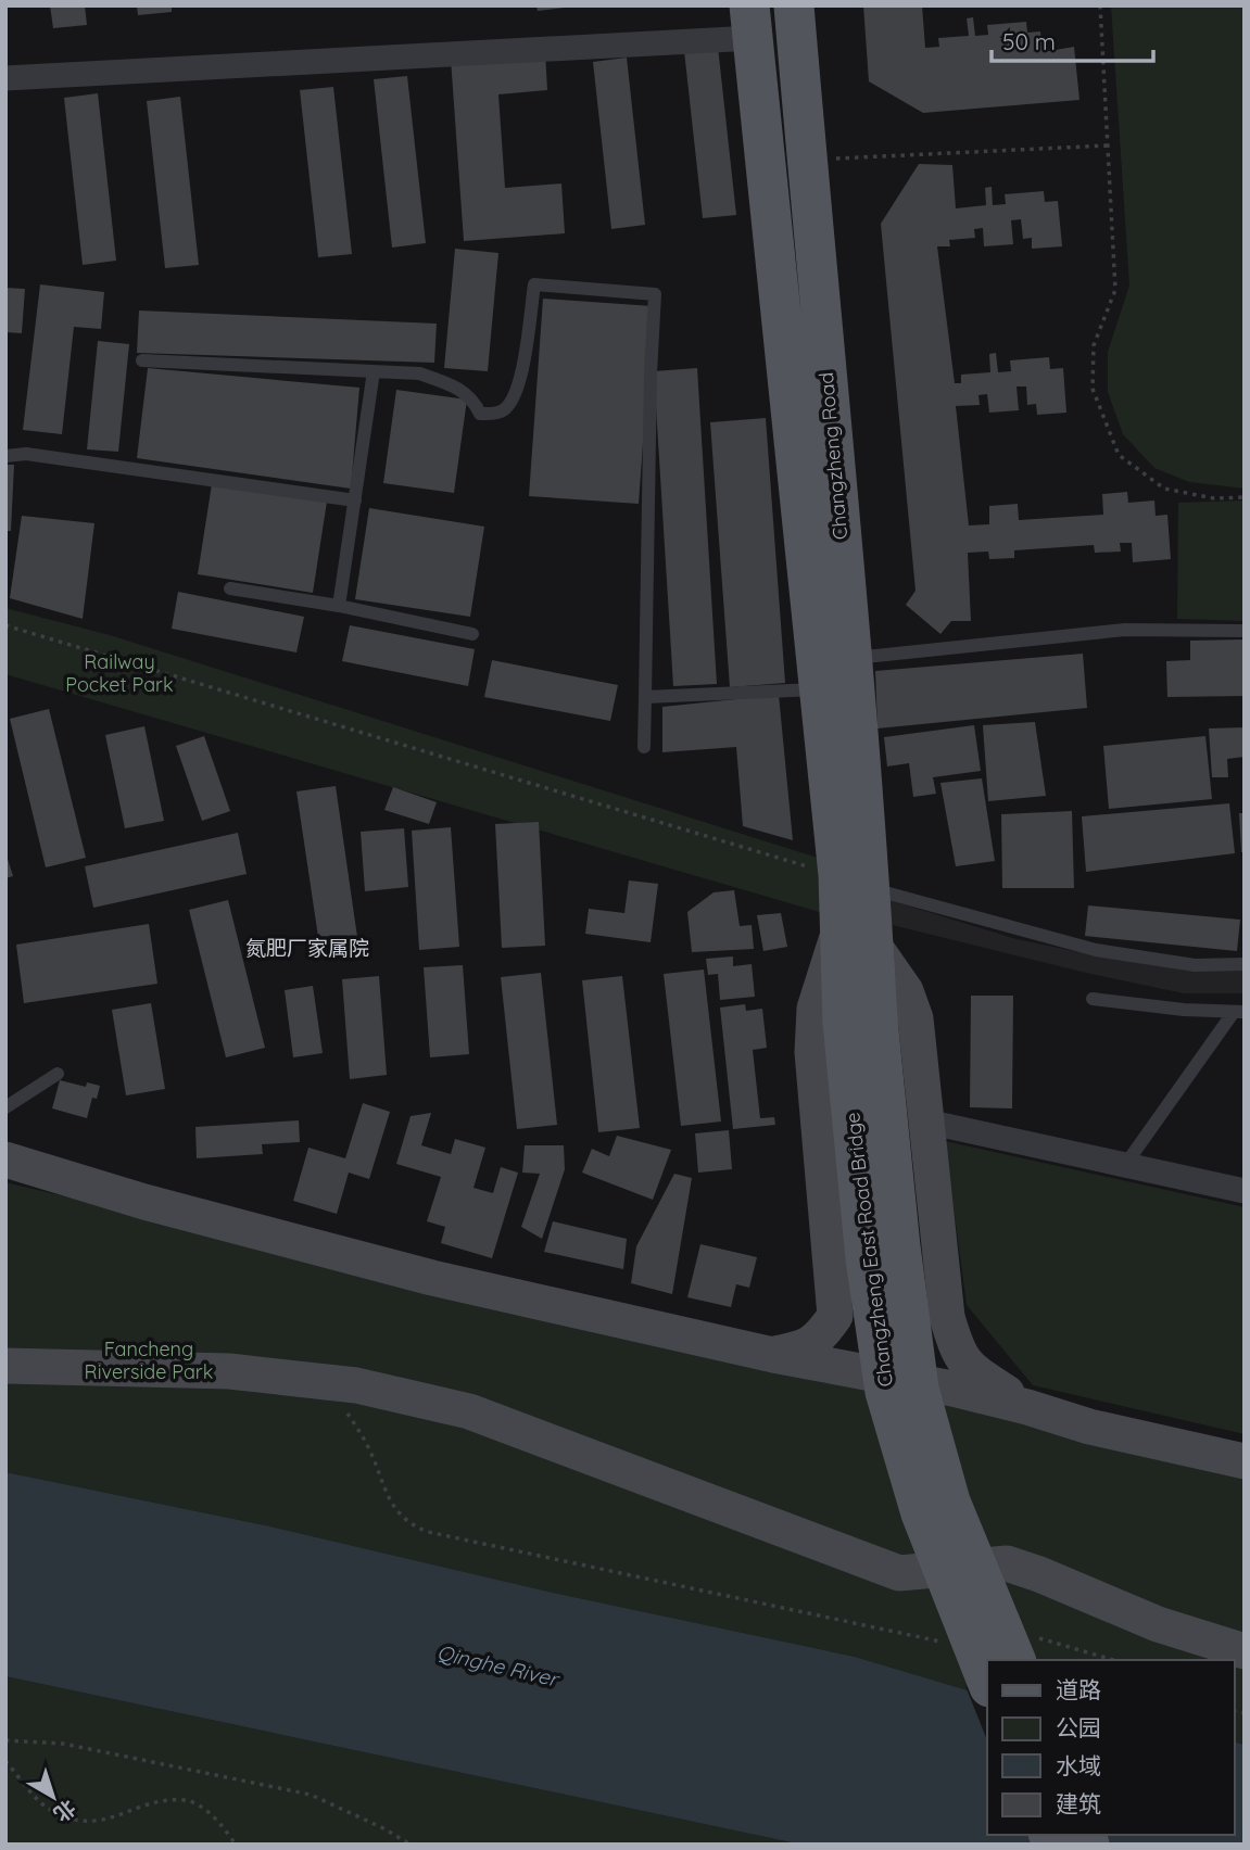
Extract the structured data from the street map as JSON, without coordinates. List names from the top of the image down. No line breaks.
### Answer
{"streets":{"main road":["Changzheng Road","Changzheng East Road Bridge"]},"districts":["氮肥厂家属院"],"water":["Qinghe River"],"parks":["Railway Pocket Park","Fancheng Riverside Park"],"legend":["道路","公园","水域","建筑"],"scale_bar":"50 m","north":"bottom right"}
